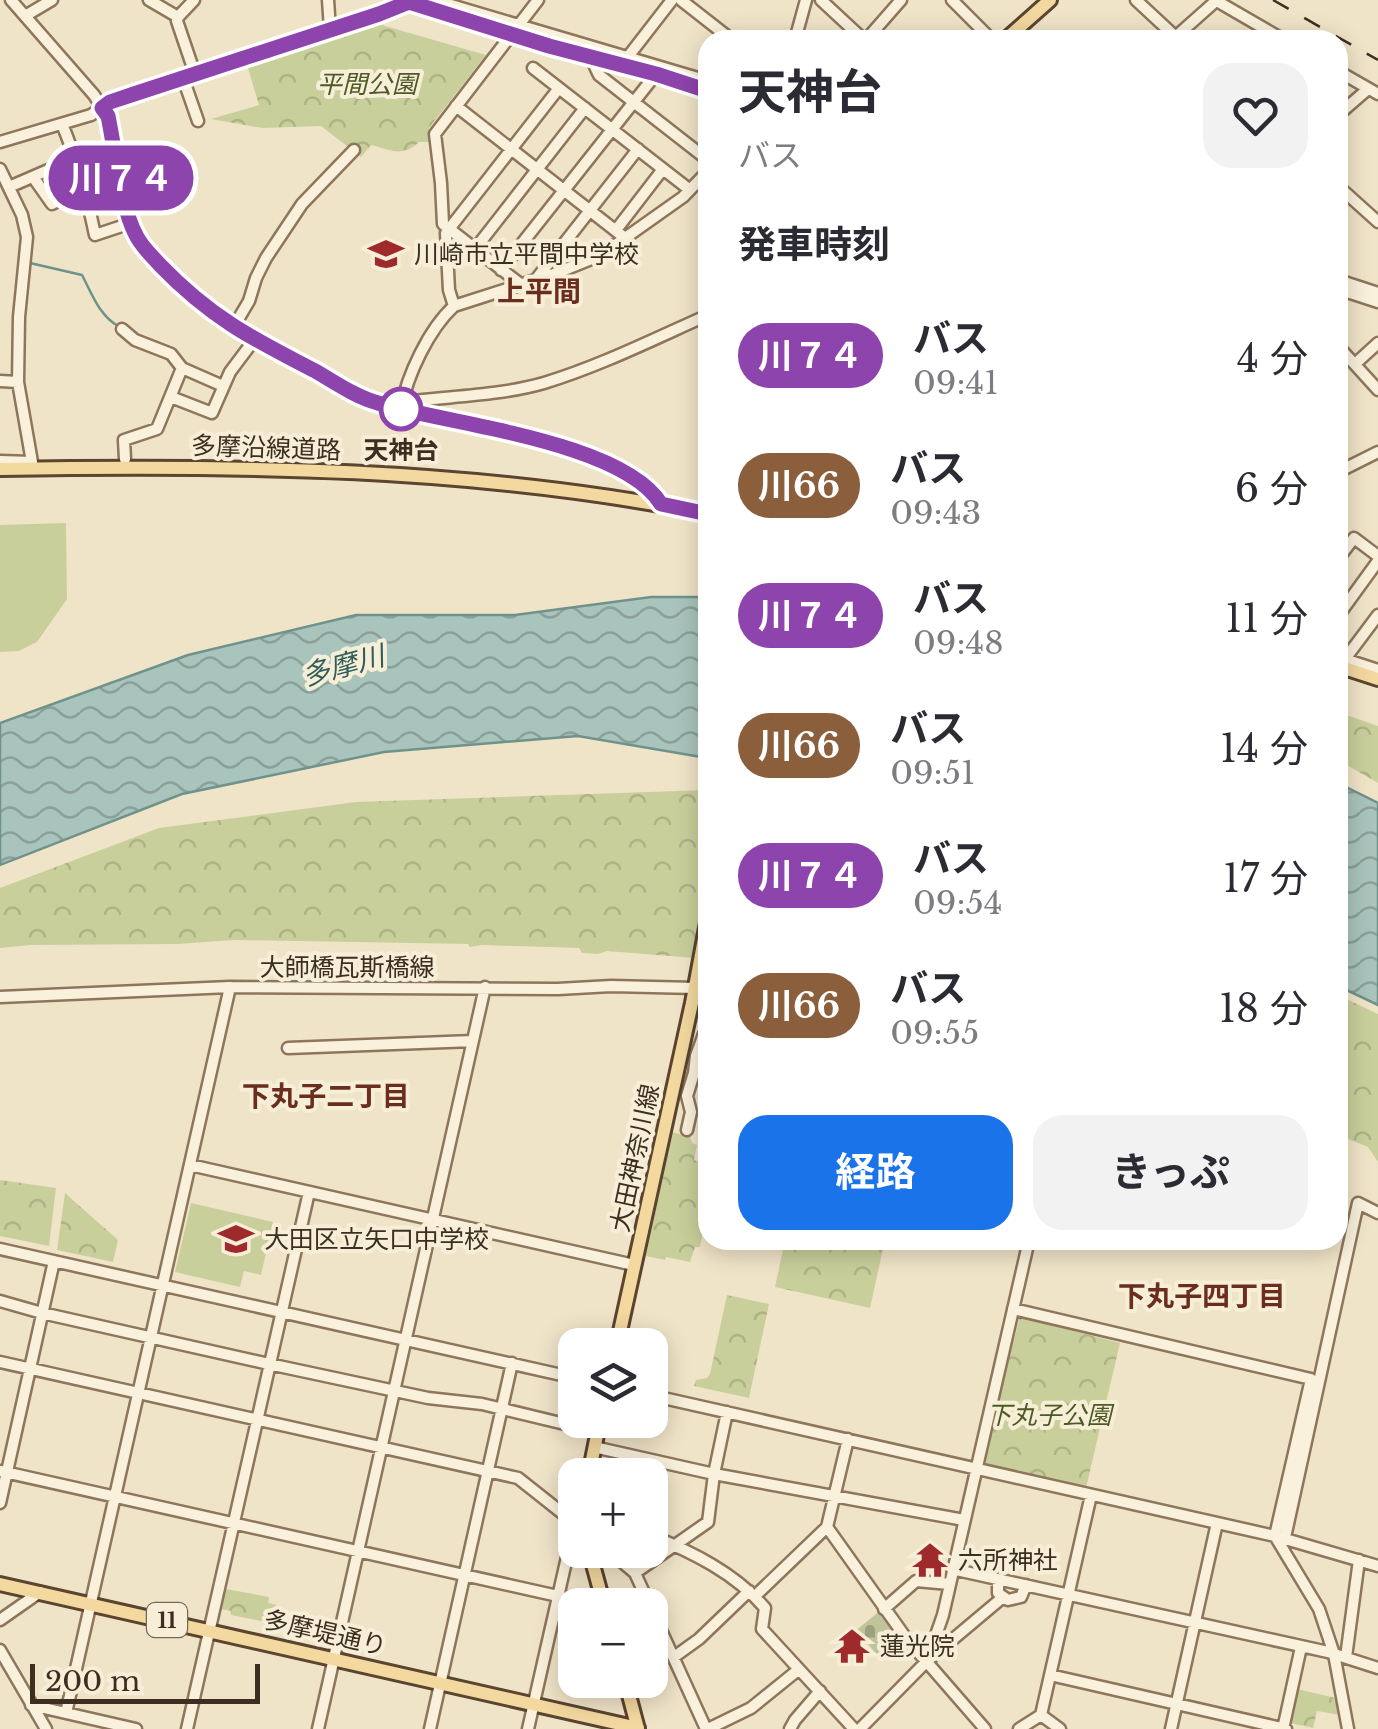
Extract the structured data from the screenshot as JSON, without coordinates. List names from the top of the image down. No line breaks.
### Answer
{"streets":{"main road":["多摩沿線道路","大田神奈川線","11","多摩堤通り"],"street":["大師橋瓦斯橋線"]},"crossings":[["大師橋瓦斯橋線","大田神奈川線"]],"districts":["上平間","下丸子二丁目","下丸子四丁目"],"water":["多摩川"],"parks":["平間公園","下丸子公園"],"places":{"school or university":["川崎市立平間中学校","大田区立矢口中学校"],"other":["天神台"],"temple":["六所神社","蓮光院"]},"lines":["bus line 川７４"],"scale_bar":"200 m","page":{"on_map":"川７４","heading":[["天神台","バス"],"発車時刻"],"list":[{"mark":"川７４","name":"バス","note":"09:41","value":"4 分"},{"mark":"川66","name":"バス","note":"09:43","value":"6 分"},{"mark":"川７４","name":"バス","note":"09:48","value":"11 分"},{"mark":"川66","name":"バス","note":"09:51","value":"14 分"},{"mark":"川７４","name":"バス","note":"09:54","value":"17 分"},{"mark":"川66","name":"バス","note":"09:55","value":"18 分"}],"buttons":["経路","きっぷ"],"map_buttons":["+","−"],"scale":"200 m"}}
